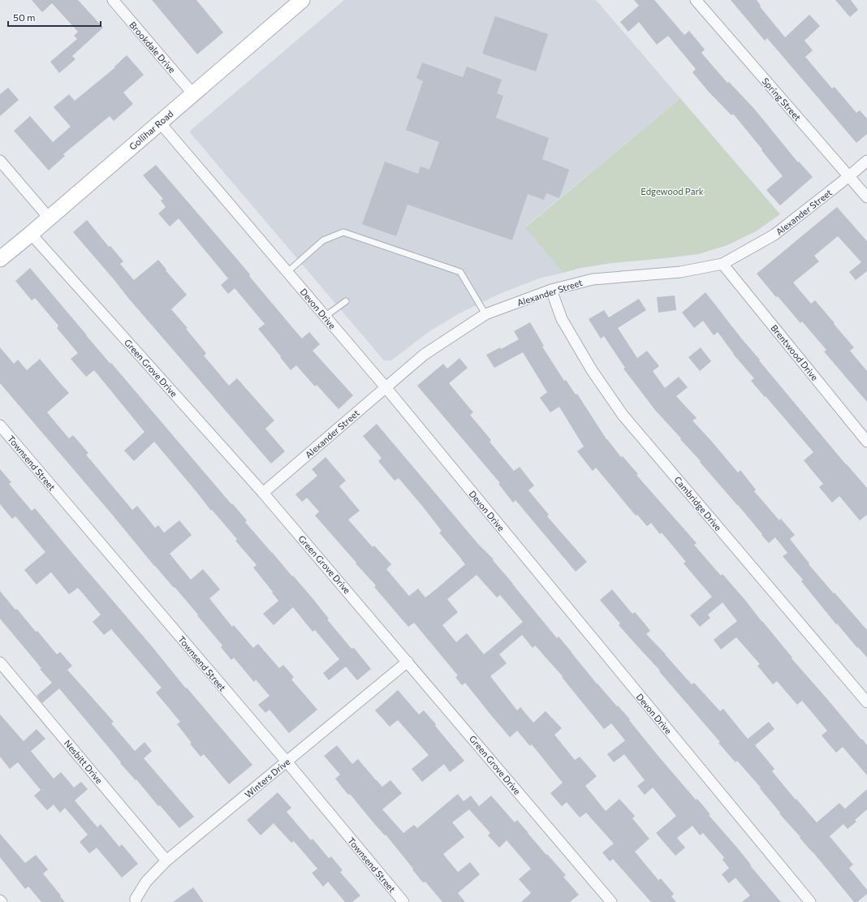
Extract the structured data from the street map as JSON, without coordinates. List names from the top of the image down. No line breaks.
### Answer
{"streets":{"main road":["Gollihar Road"],"street":["Brookdale Drive","Spring Street","Alexander Street","Devon Drive","Brentwood Drive","Green Grove Drive","Townsend Street","Cambridge Drive","Nesbitt Drive","Winters Drive"]},"crossings":[["Brookdale Drive","Gollihar Road"],["Spring Street","Alexander Street"],["Gollihar Road","Devon Drive"],["Gollihar Road","Green Grove Drive"],["Alexander Street","Devon Drive"],["Alexander Street","Brentwood Drive"],["Alexander Street","Green Grove Drive"],["Alexander Street","Cambridge Drive"],["Green Grove Drive","Winters Drive"],["Townsend Street","Winters Drive"],["Nesbitt Drive","Winters Drive"]],"parks":["Edgewood Park"],"scale_bar":"50 m"}
